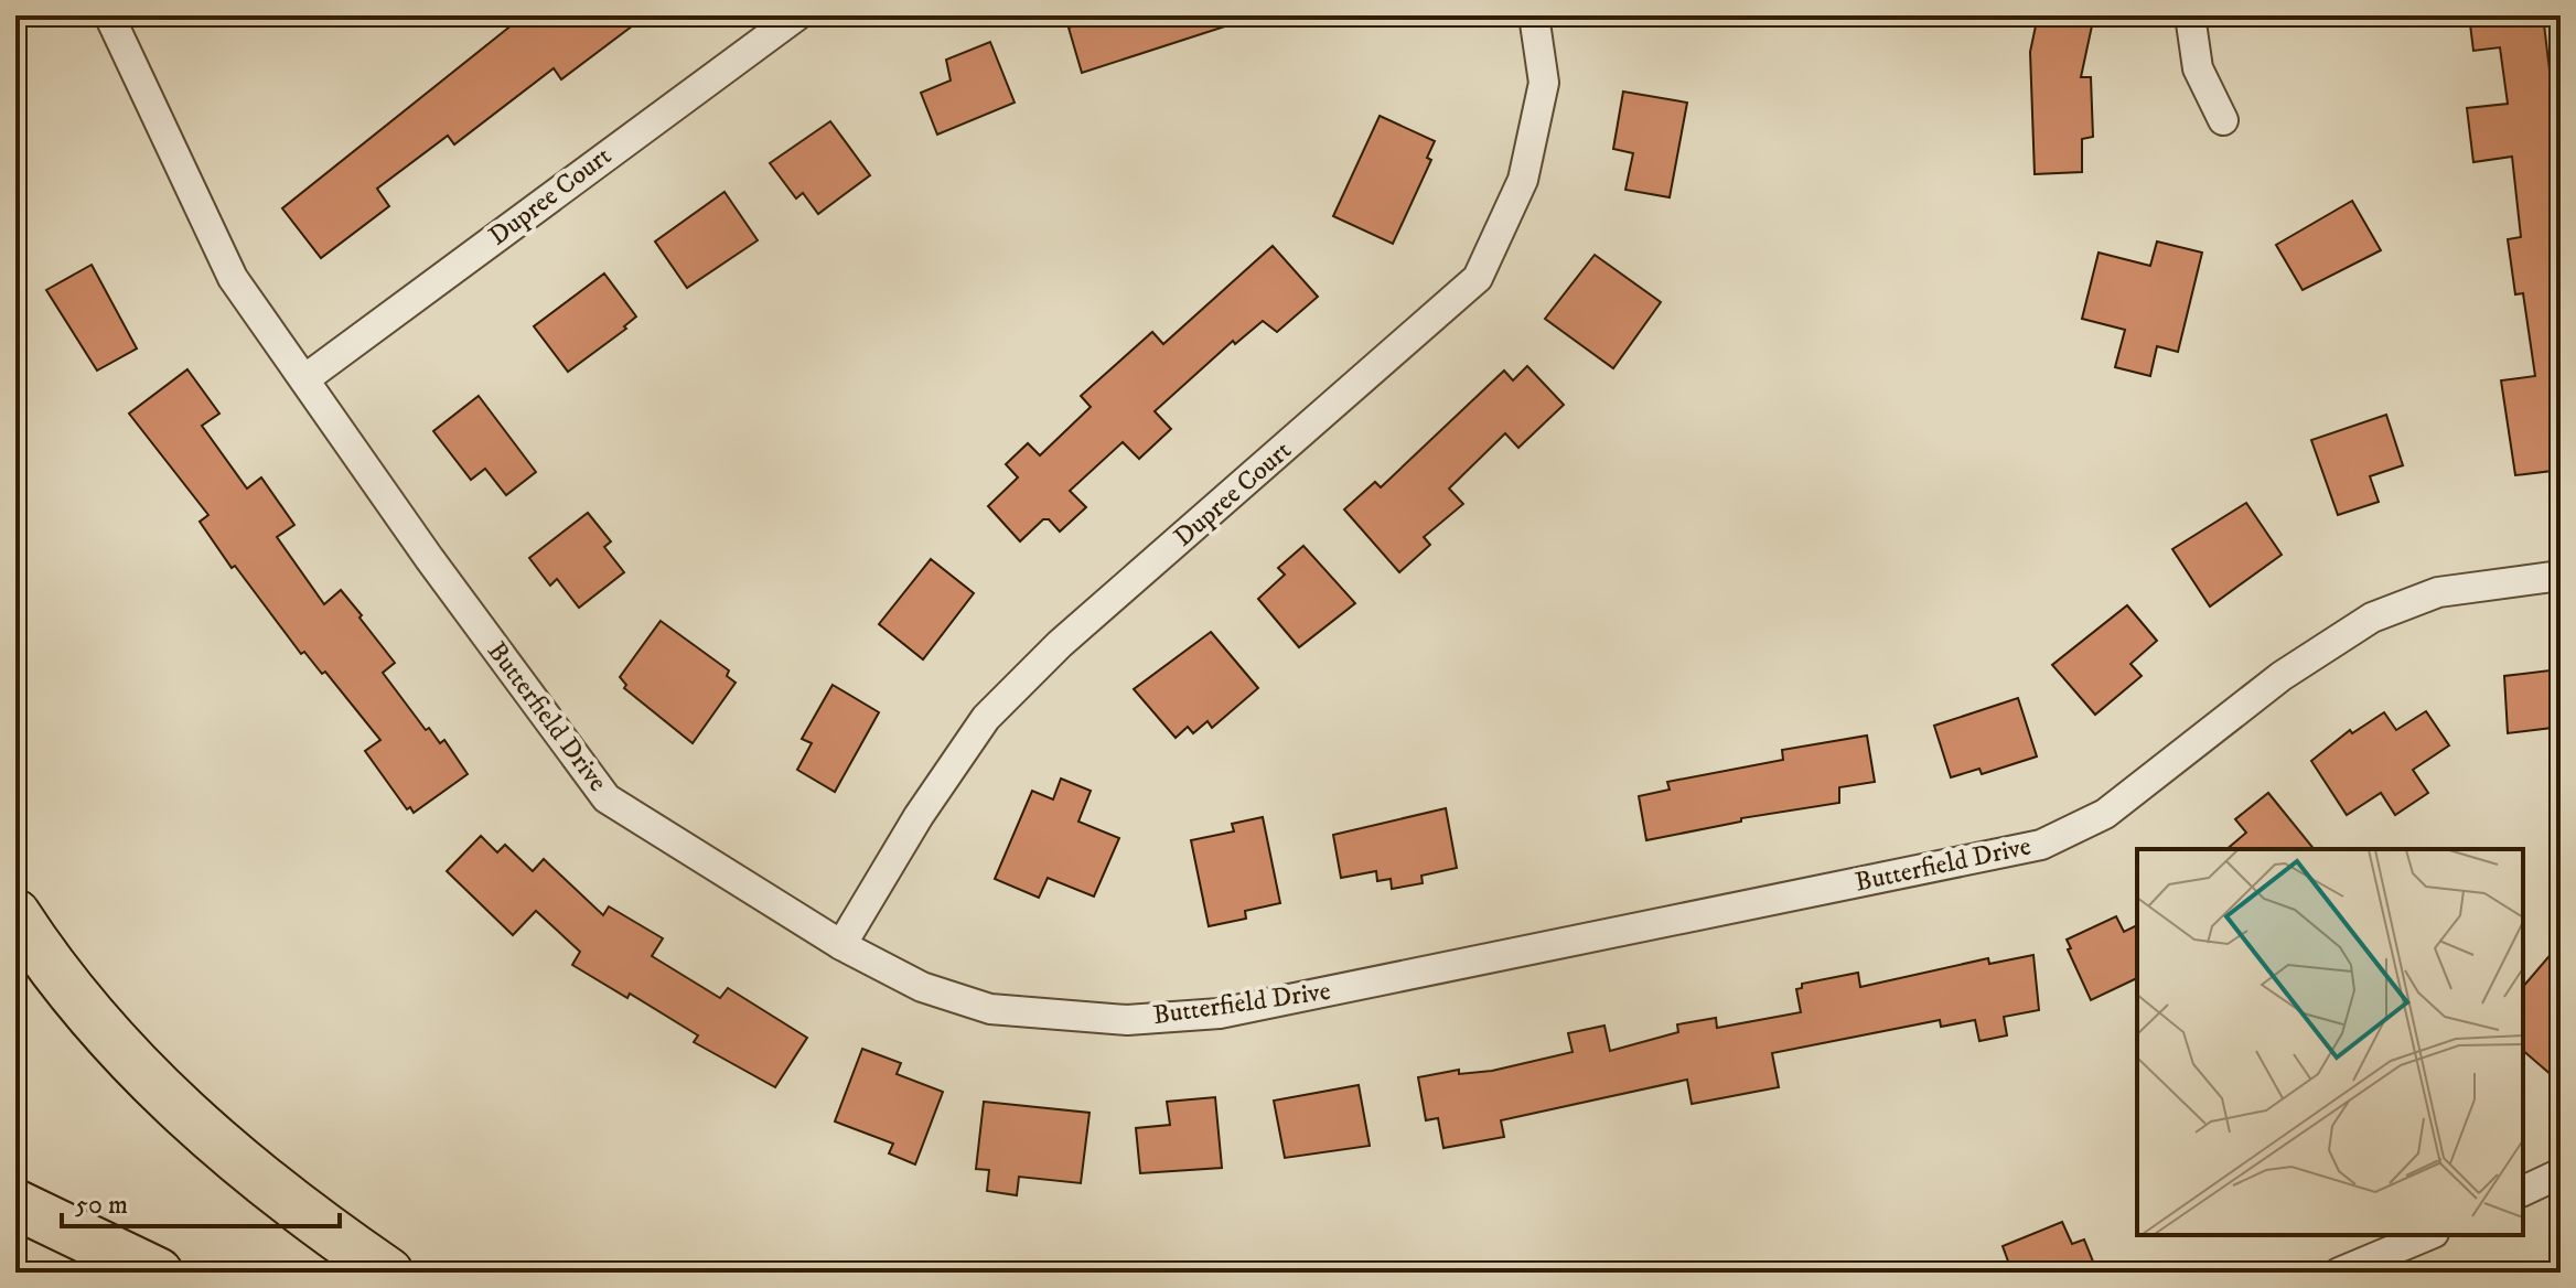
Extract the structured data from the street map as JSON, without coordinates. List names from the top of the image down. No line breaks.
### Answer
{"streets":{"street":["Dupree Court","Butterfield Drive"]},"crossings":[["Dupree Court","Butterfield Drive"]],"scale_bar":"50 m"}
